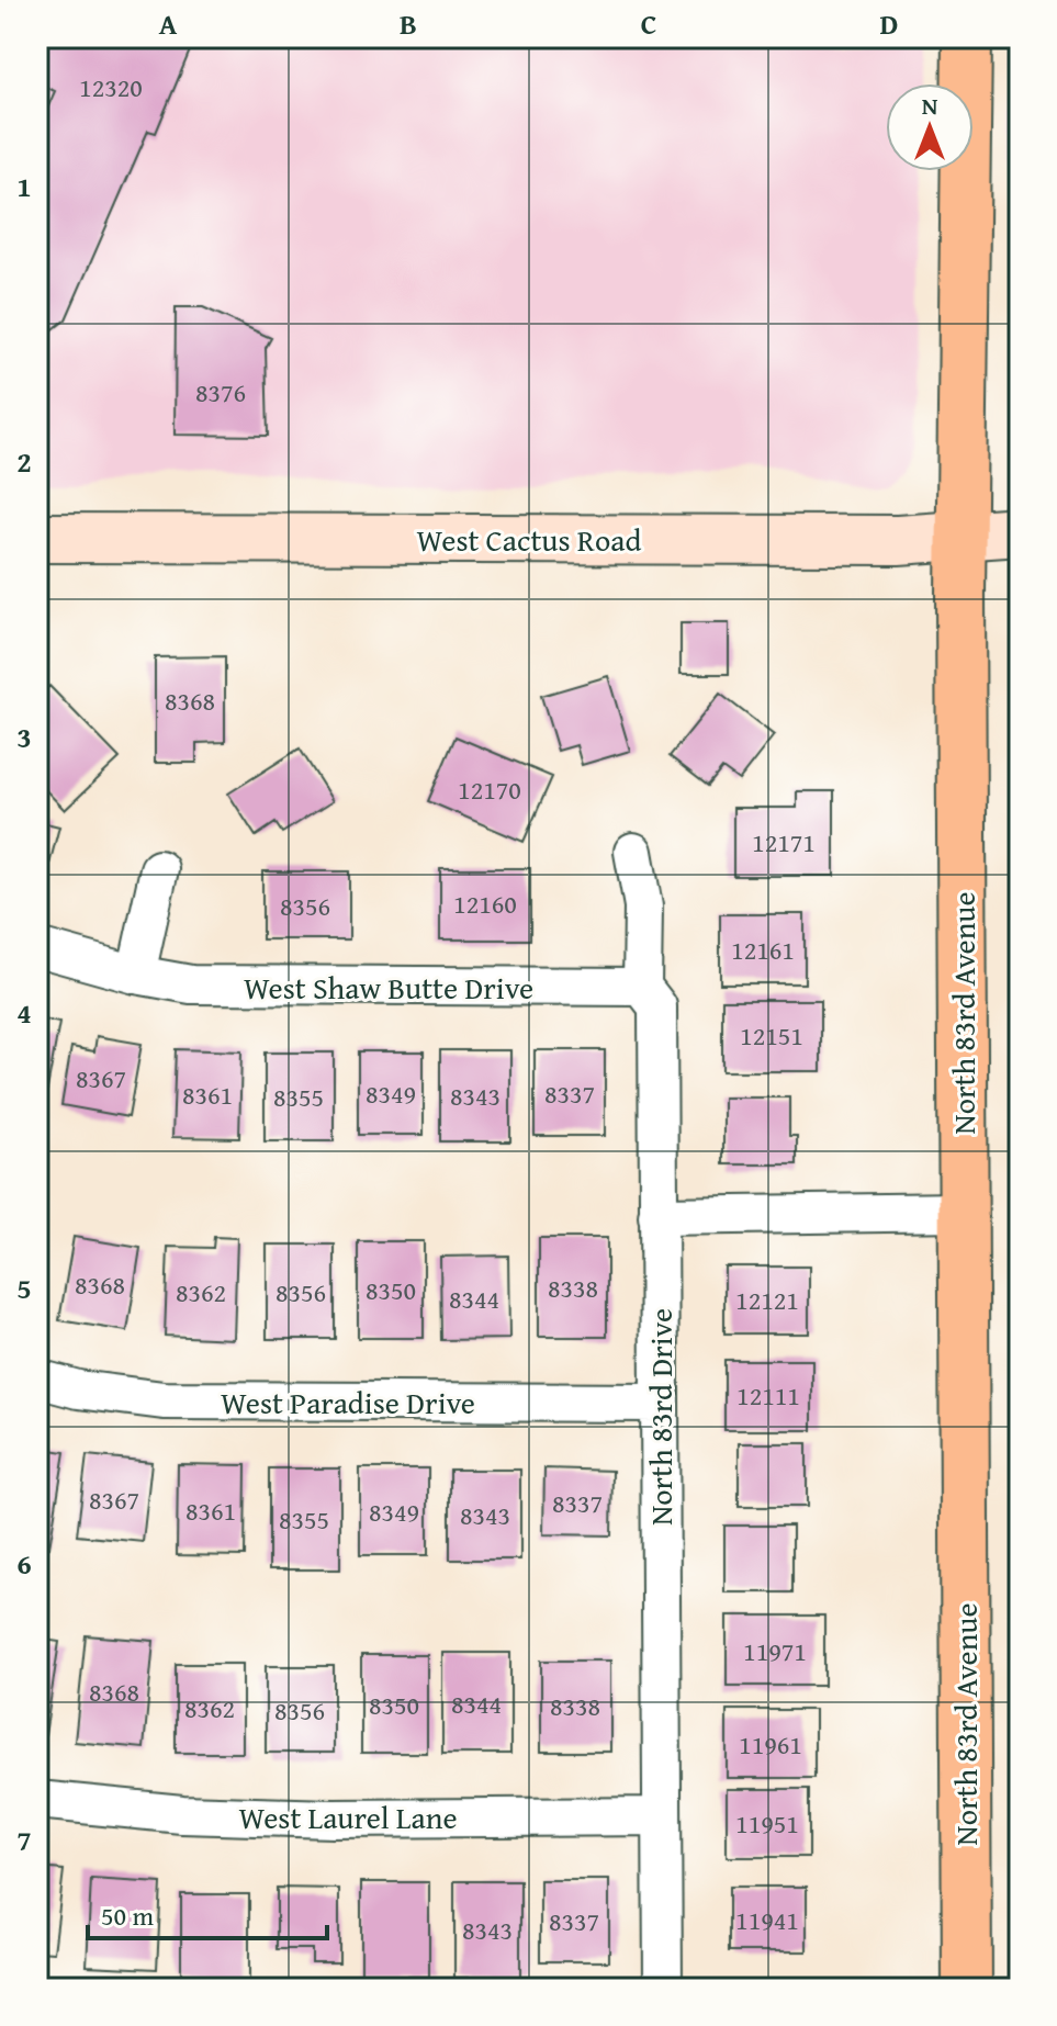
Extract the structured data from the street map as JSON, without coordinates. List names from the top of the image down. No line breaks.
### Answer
{"streets":{"main road":["West Cactus Road","North 83rd Avenue"],"street":["West Shaw Butte Drive","West Paradise Drive","North 83rd Drive","West Laurel Lane"]},"crossings":[["West Cactus Road","North 83rd Avenue"],["West Shaw Butte Drive","North 83rd Drive"],["West Paradise Drive","North 83rd Drive"],["North 83rd Drive","West Laurel Lane"]],"house_numbers":["12320","8376","8368","12170","12171","12160","8356","12161","12151","8367","8349","8337","8361","8343","8355","8368","8338","8350","8362","8356","8344","12121","12111","8367","8337","8361","8349","8343","8355","11971","8368","8344","8350","8338","8362","8356","11961","11951","11941","8337","8343"],"scale_bar":"50 m","north":"top","grid":{"columns":["A","B","C","D"],"rows":["1","2","3","4","5","6","7"]}}
